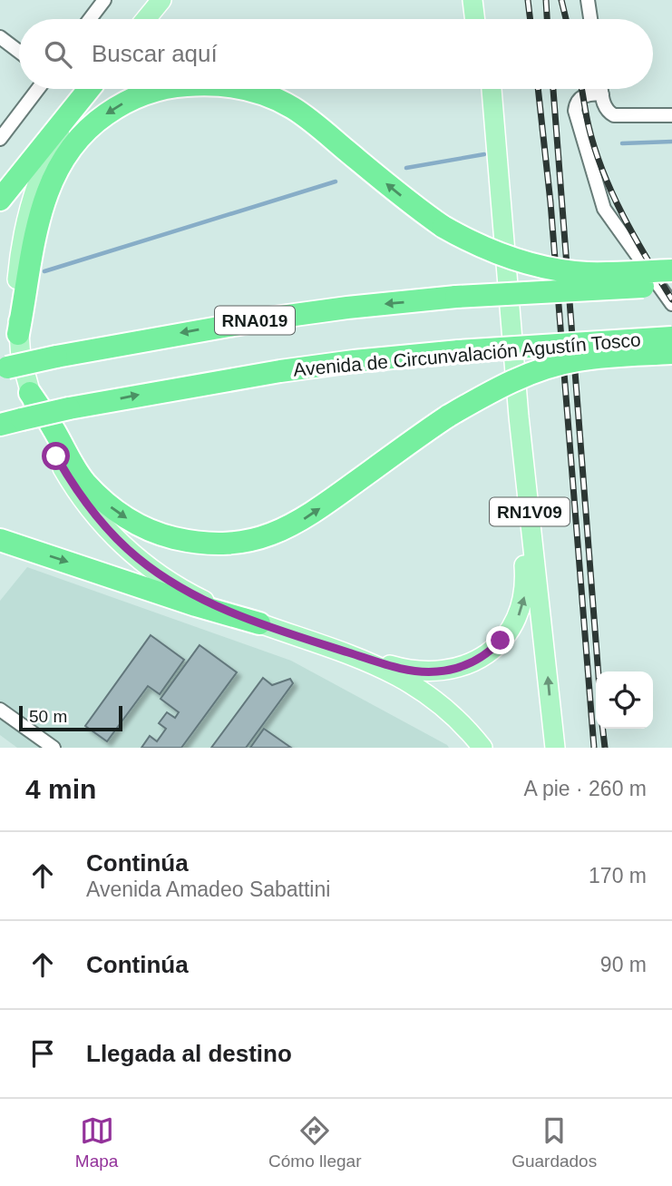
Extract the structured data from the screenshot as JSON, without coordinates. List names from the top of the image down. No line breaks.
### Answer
{"streets":{"highway":["RNA019","Avenida de Circunvalación Agustín Tosco"],"main road":["RN1V09"]},"scale_bar":"50 m","page":{"search":"Buscar aquí","scale":"50 m","heading":["4 min","A pie · 260 m"],"list":[["Continúa","Avenida Amadeo Sabattini","170 m"],["Continúa","90 m"],"Llegada al destino"],"nav":["Mapa","Cómo llegar","Guardados"]}}
